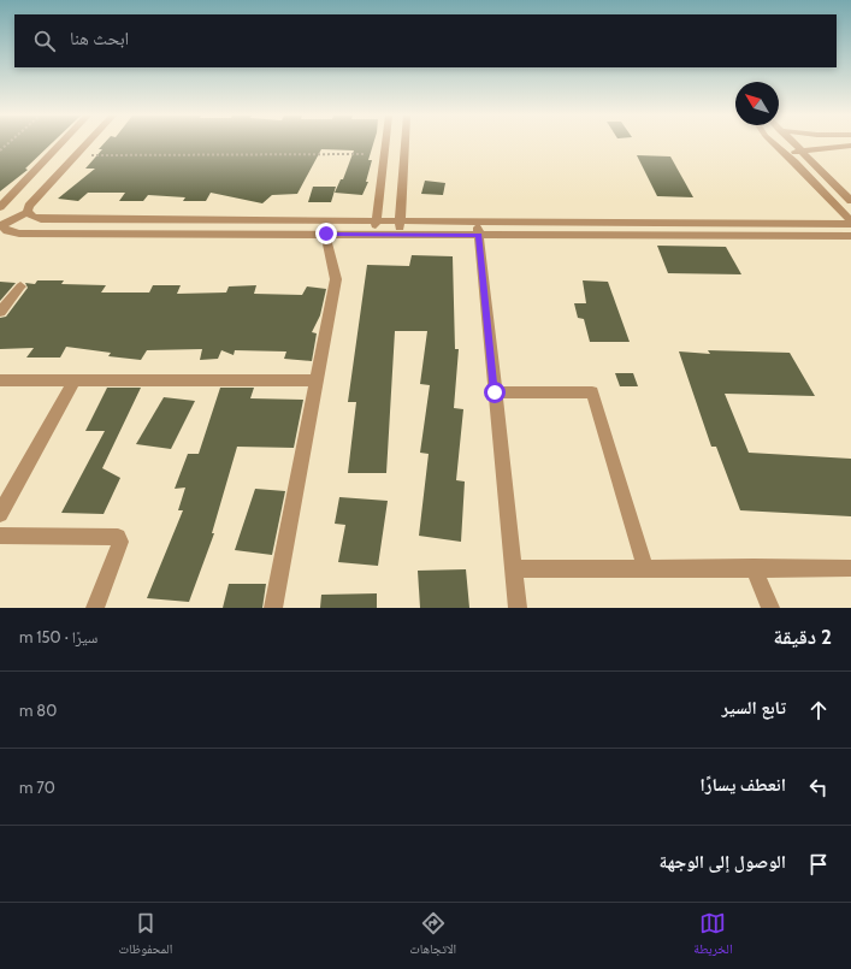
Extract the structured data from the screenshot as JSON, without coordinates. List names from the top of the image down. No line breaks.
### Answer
{"north":"top left","page":{"search":"ابحث هنا","heading":["2 دقيقة","سيرًا · 150 m"],"list":[["تابع السير","80 m"],["انعطف يسارًا","70 m"],"الوصول إلى الوجهة"],"nav":["الخريطة","الاتجاهات","المحفوظات"]}}
